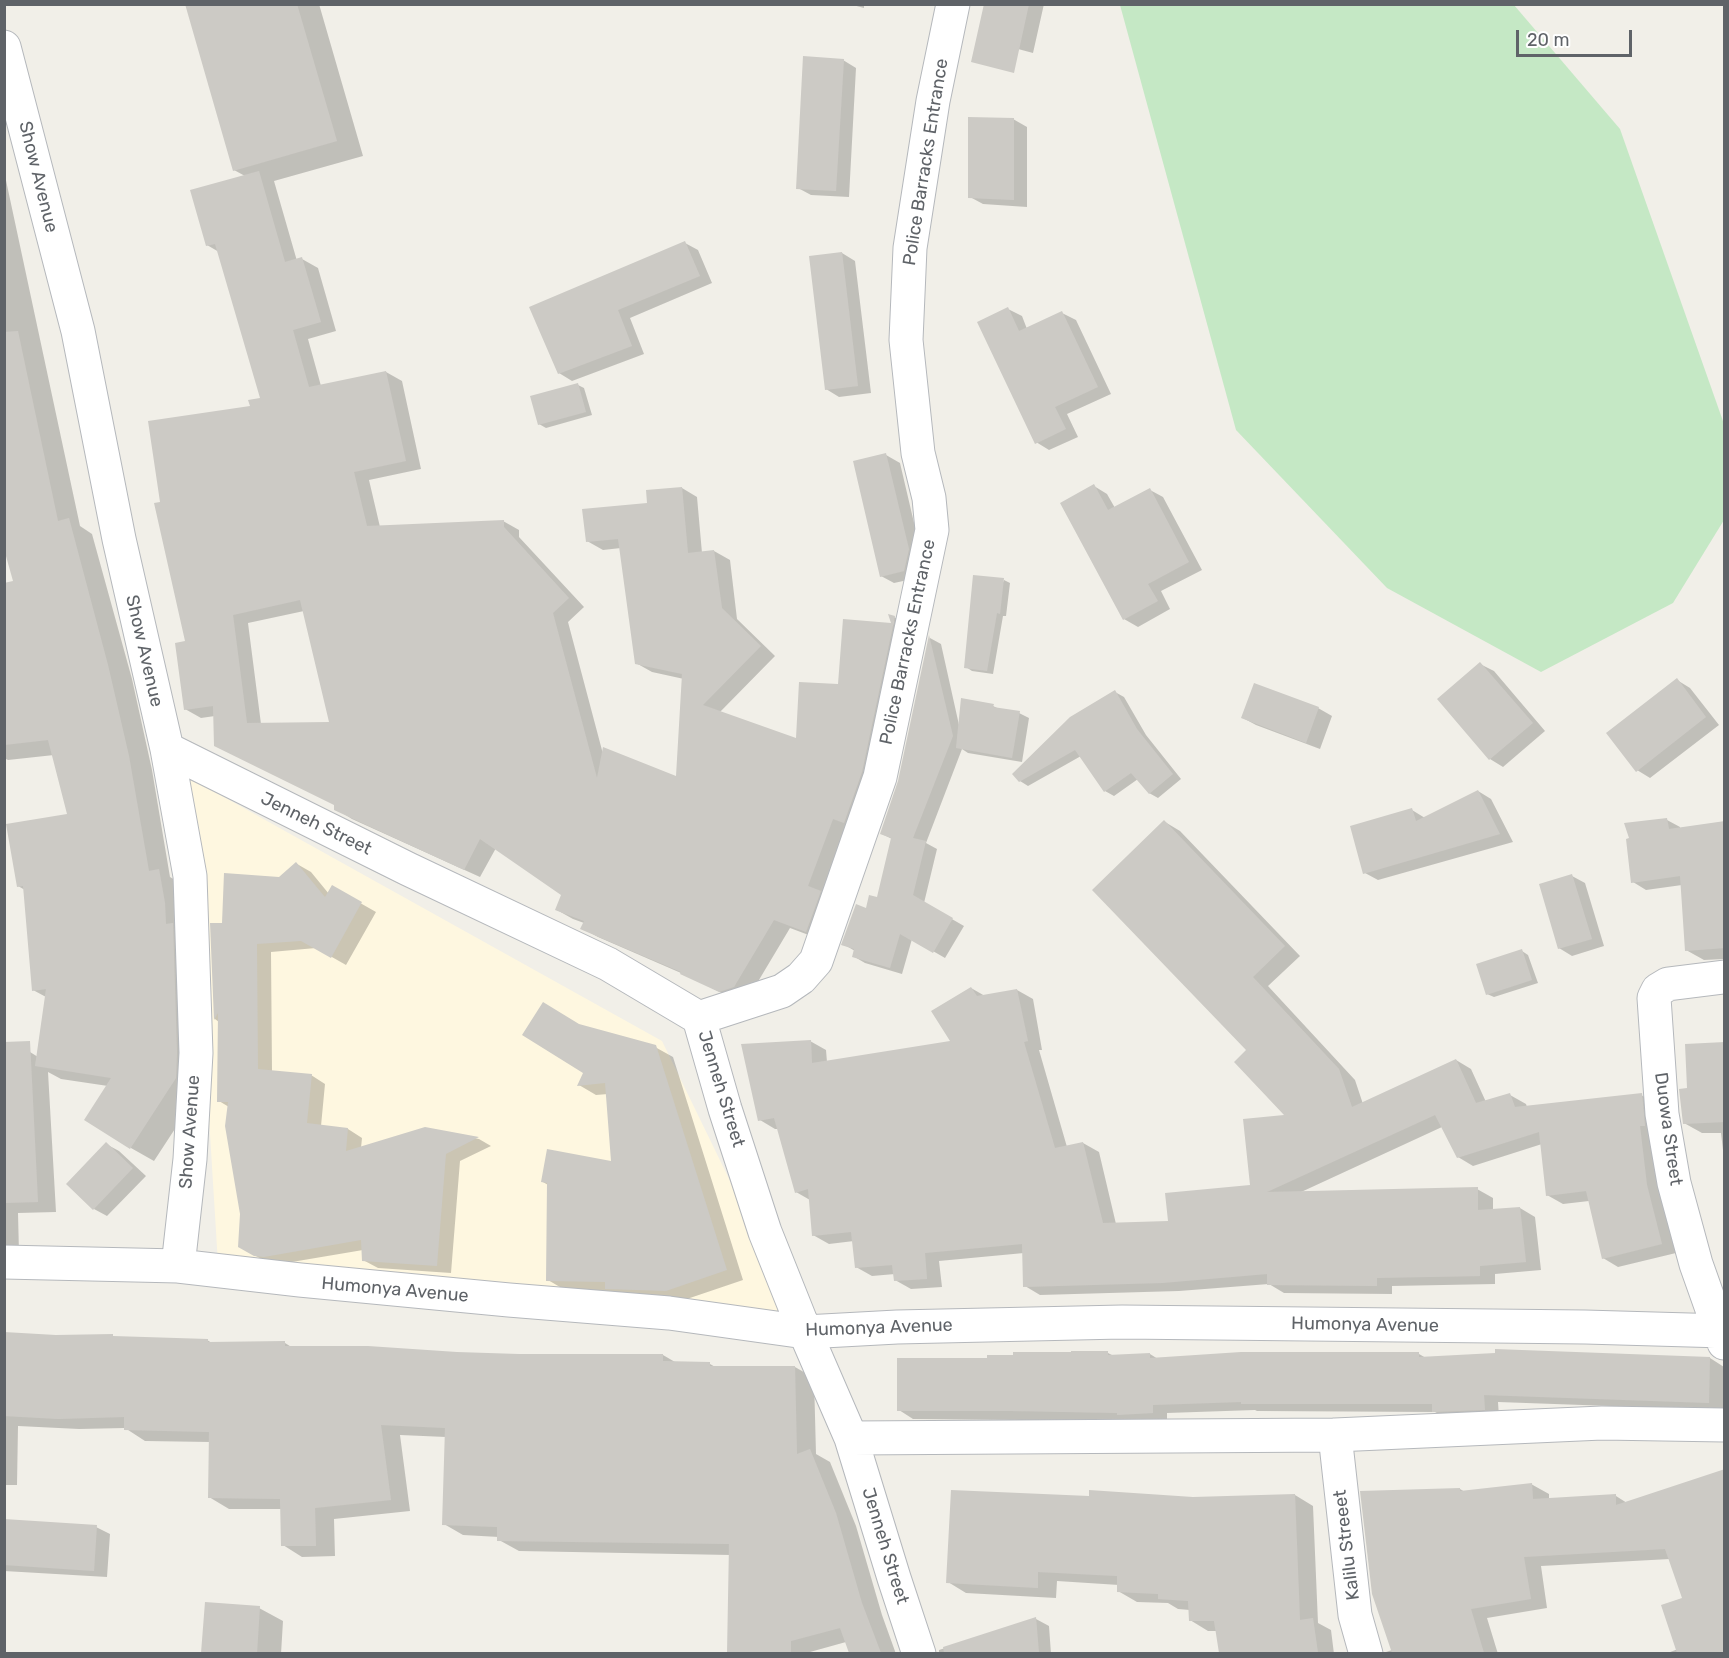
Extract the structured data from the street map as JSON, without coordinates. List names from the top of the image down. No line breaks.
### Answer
{"streets":{"street":["Police Barracks Entrance","Show Avenue","Jenneh Street","Duowa Street","Humonya Avenue","Kalilu Streeet"]},"crossings":[["Police Barracks Entrance","Jenneh Street"],["Show Avenue","Jenneh Street"],["Show Avenue","Humonya Avenue"],["Jenneh Street","Humonya Avenue"],["Duowa Street","Humonya Avenue"]],"scale_bar":"20 m"}
